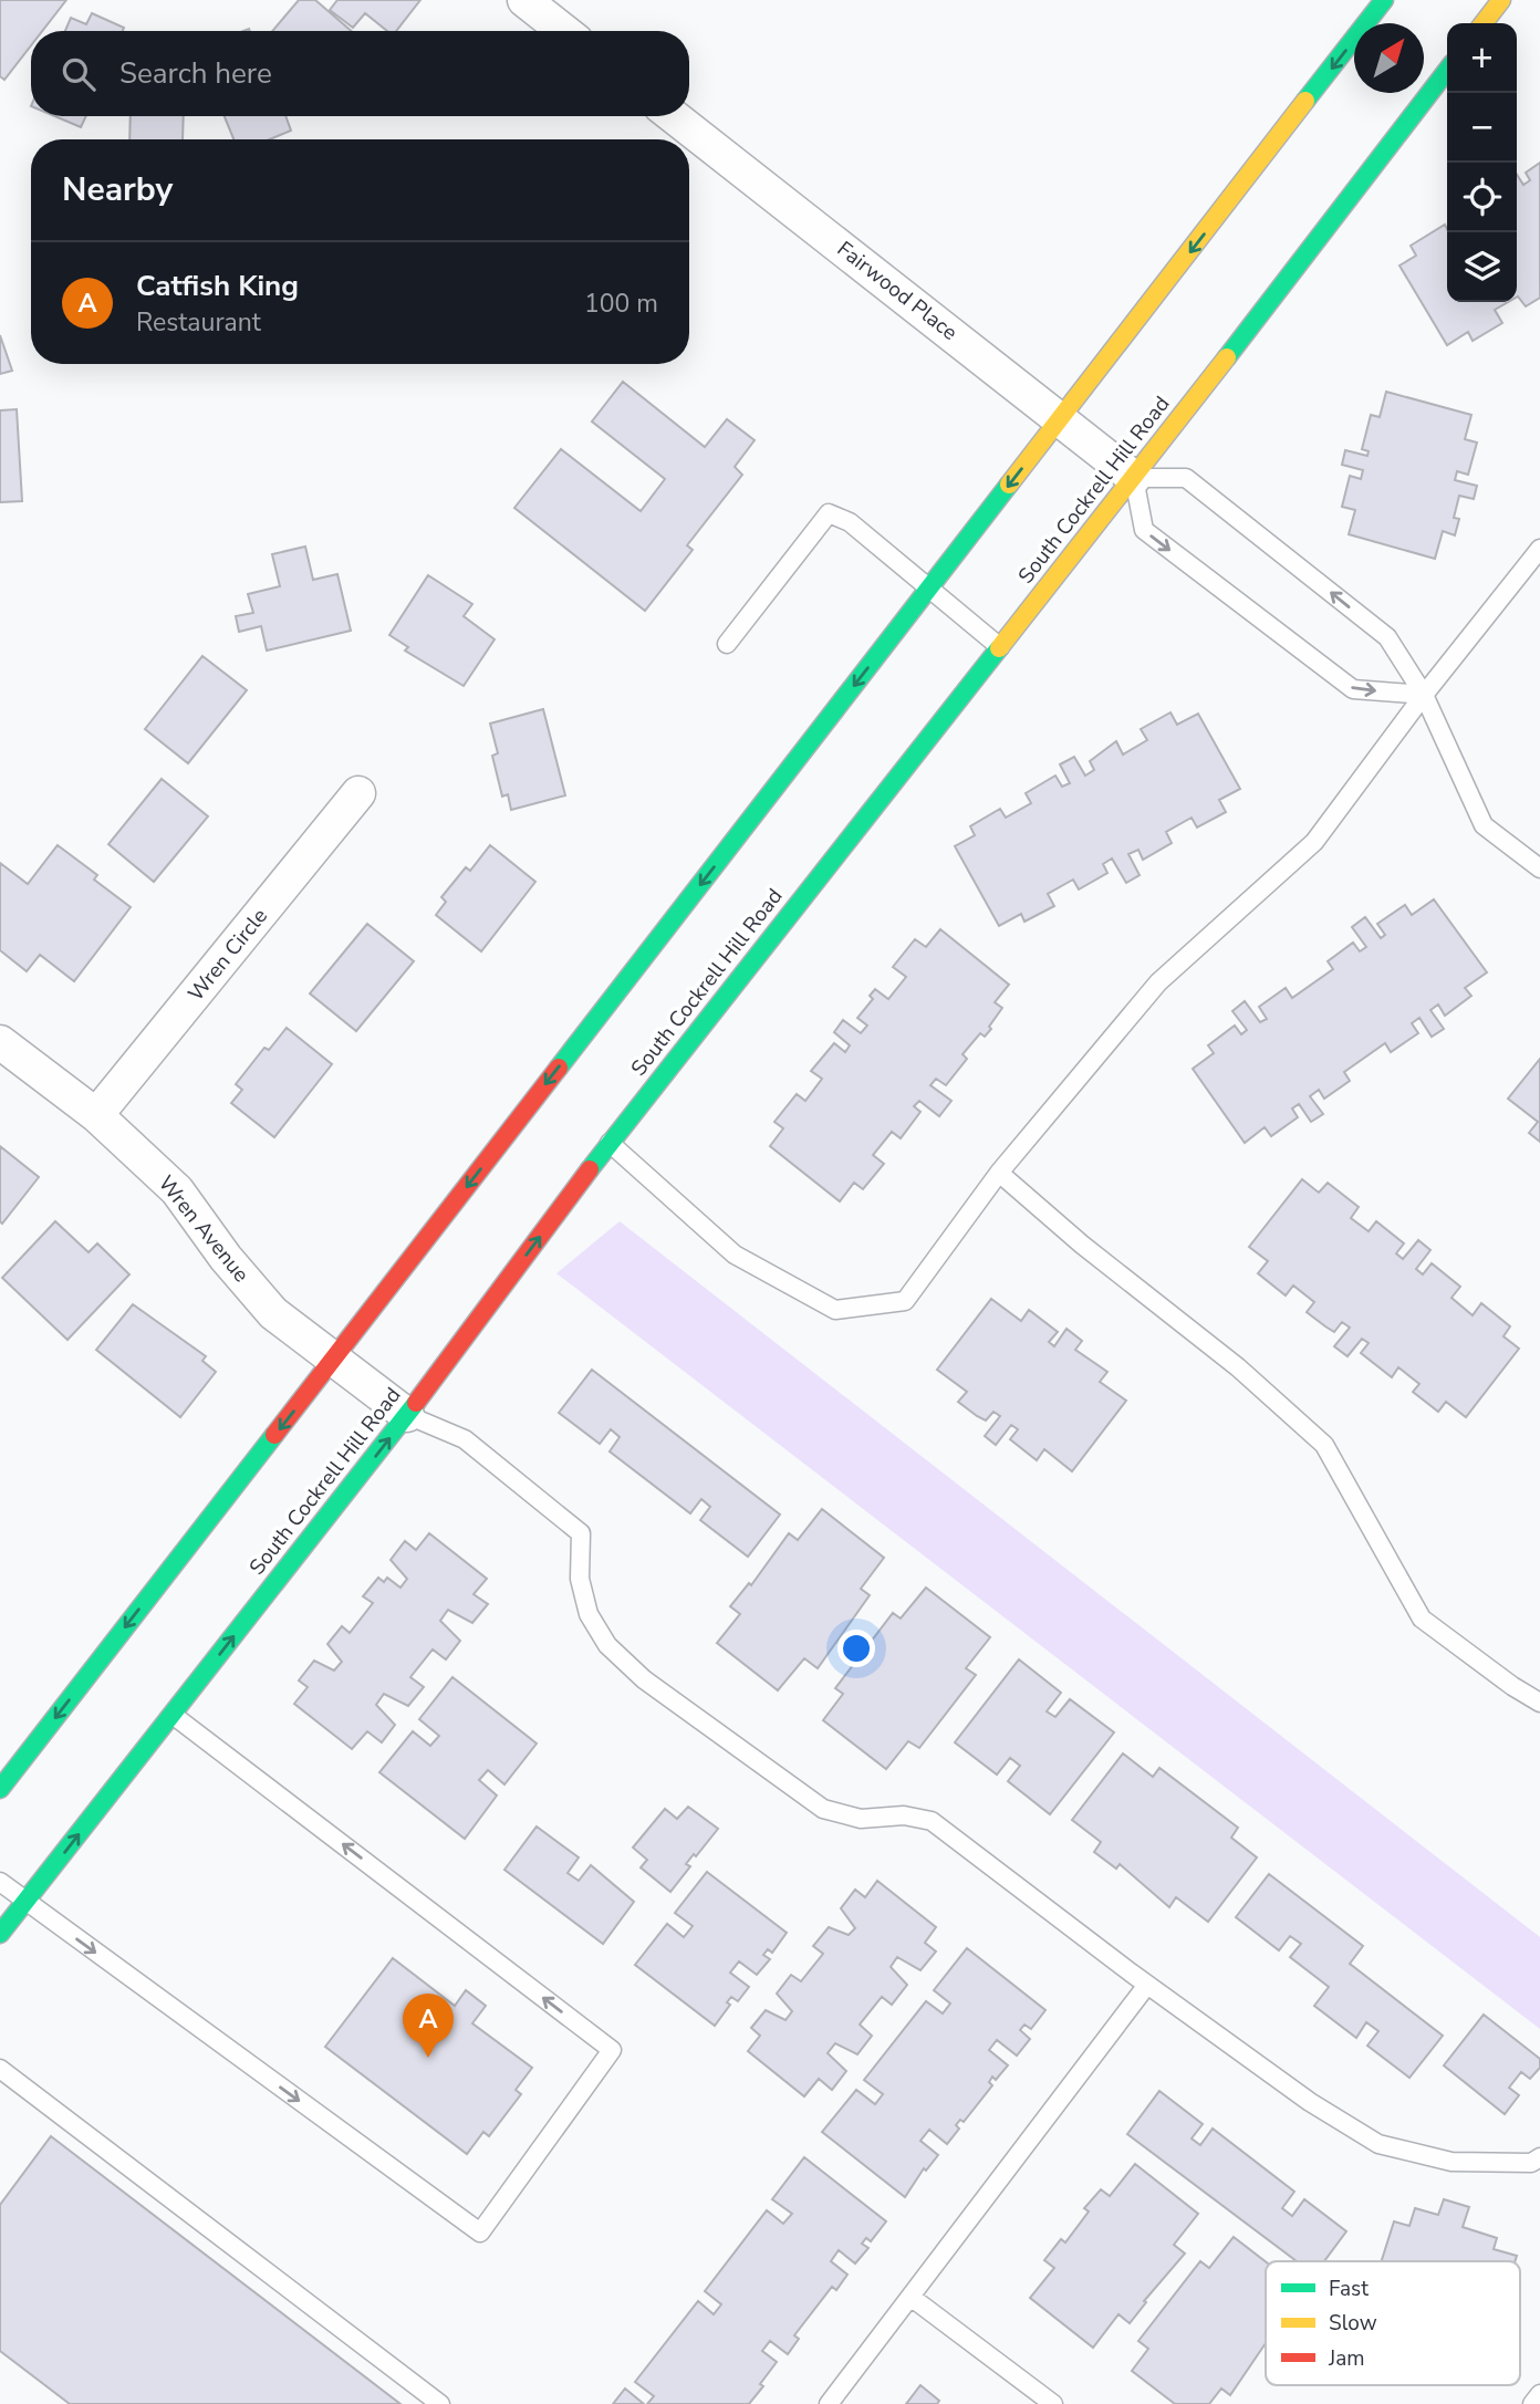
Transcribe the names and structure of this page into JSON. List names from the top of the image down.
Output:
{
  "streets": {
    "main road": ["South Cockrell Hill Road"],
    "street": ["Fairwood Place", "Wren Circle", "Wren Avenue"]
  },
  "crossings": [
    ["Fairwood Place", "South Cockrell Hill Road"],
    ["South Cockrell Hill Road", "Wren Avenue"],
    ["Wren Circle", "Wren Avenue"]
  ],
  "legend": ["Fast", "Slow", "Jam"],
  "north": "top right",
  "page": {
    "map_buttons": ["+", "−"],
    "search": "Search here",
    "heading": "Nearby",
    "list": [
      {
        "mark": "A",
        "name": "Catfish King",
        "note": "Restaurant",
        "value": "100 m"
      }
    ],
    "pins": "A"
  }
}
